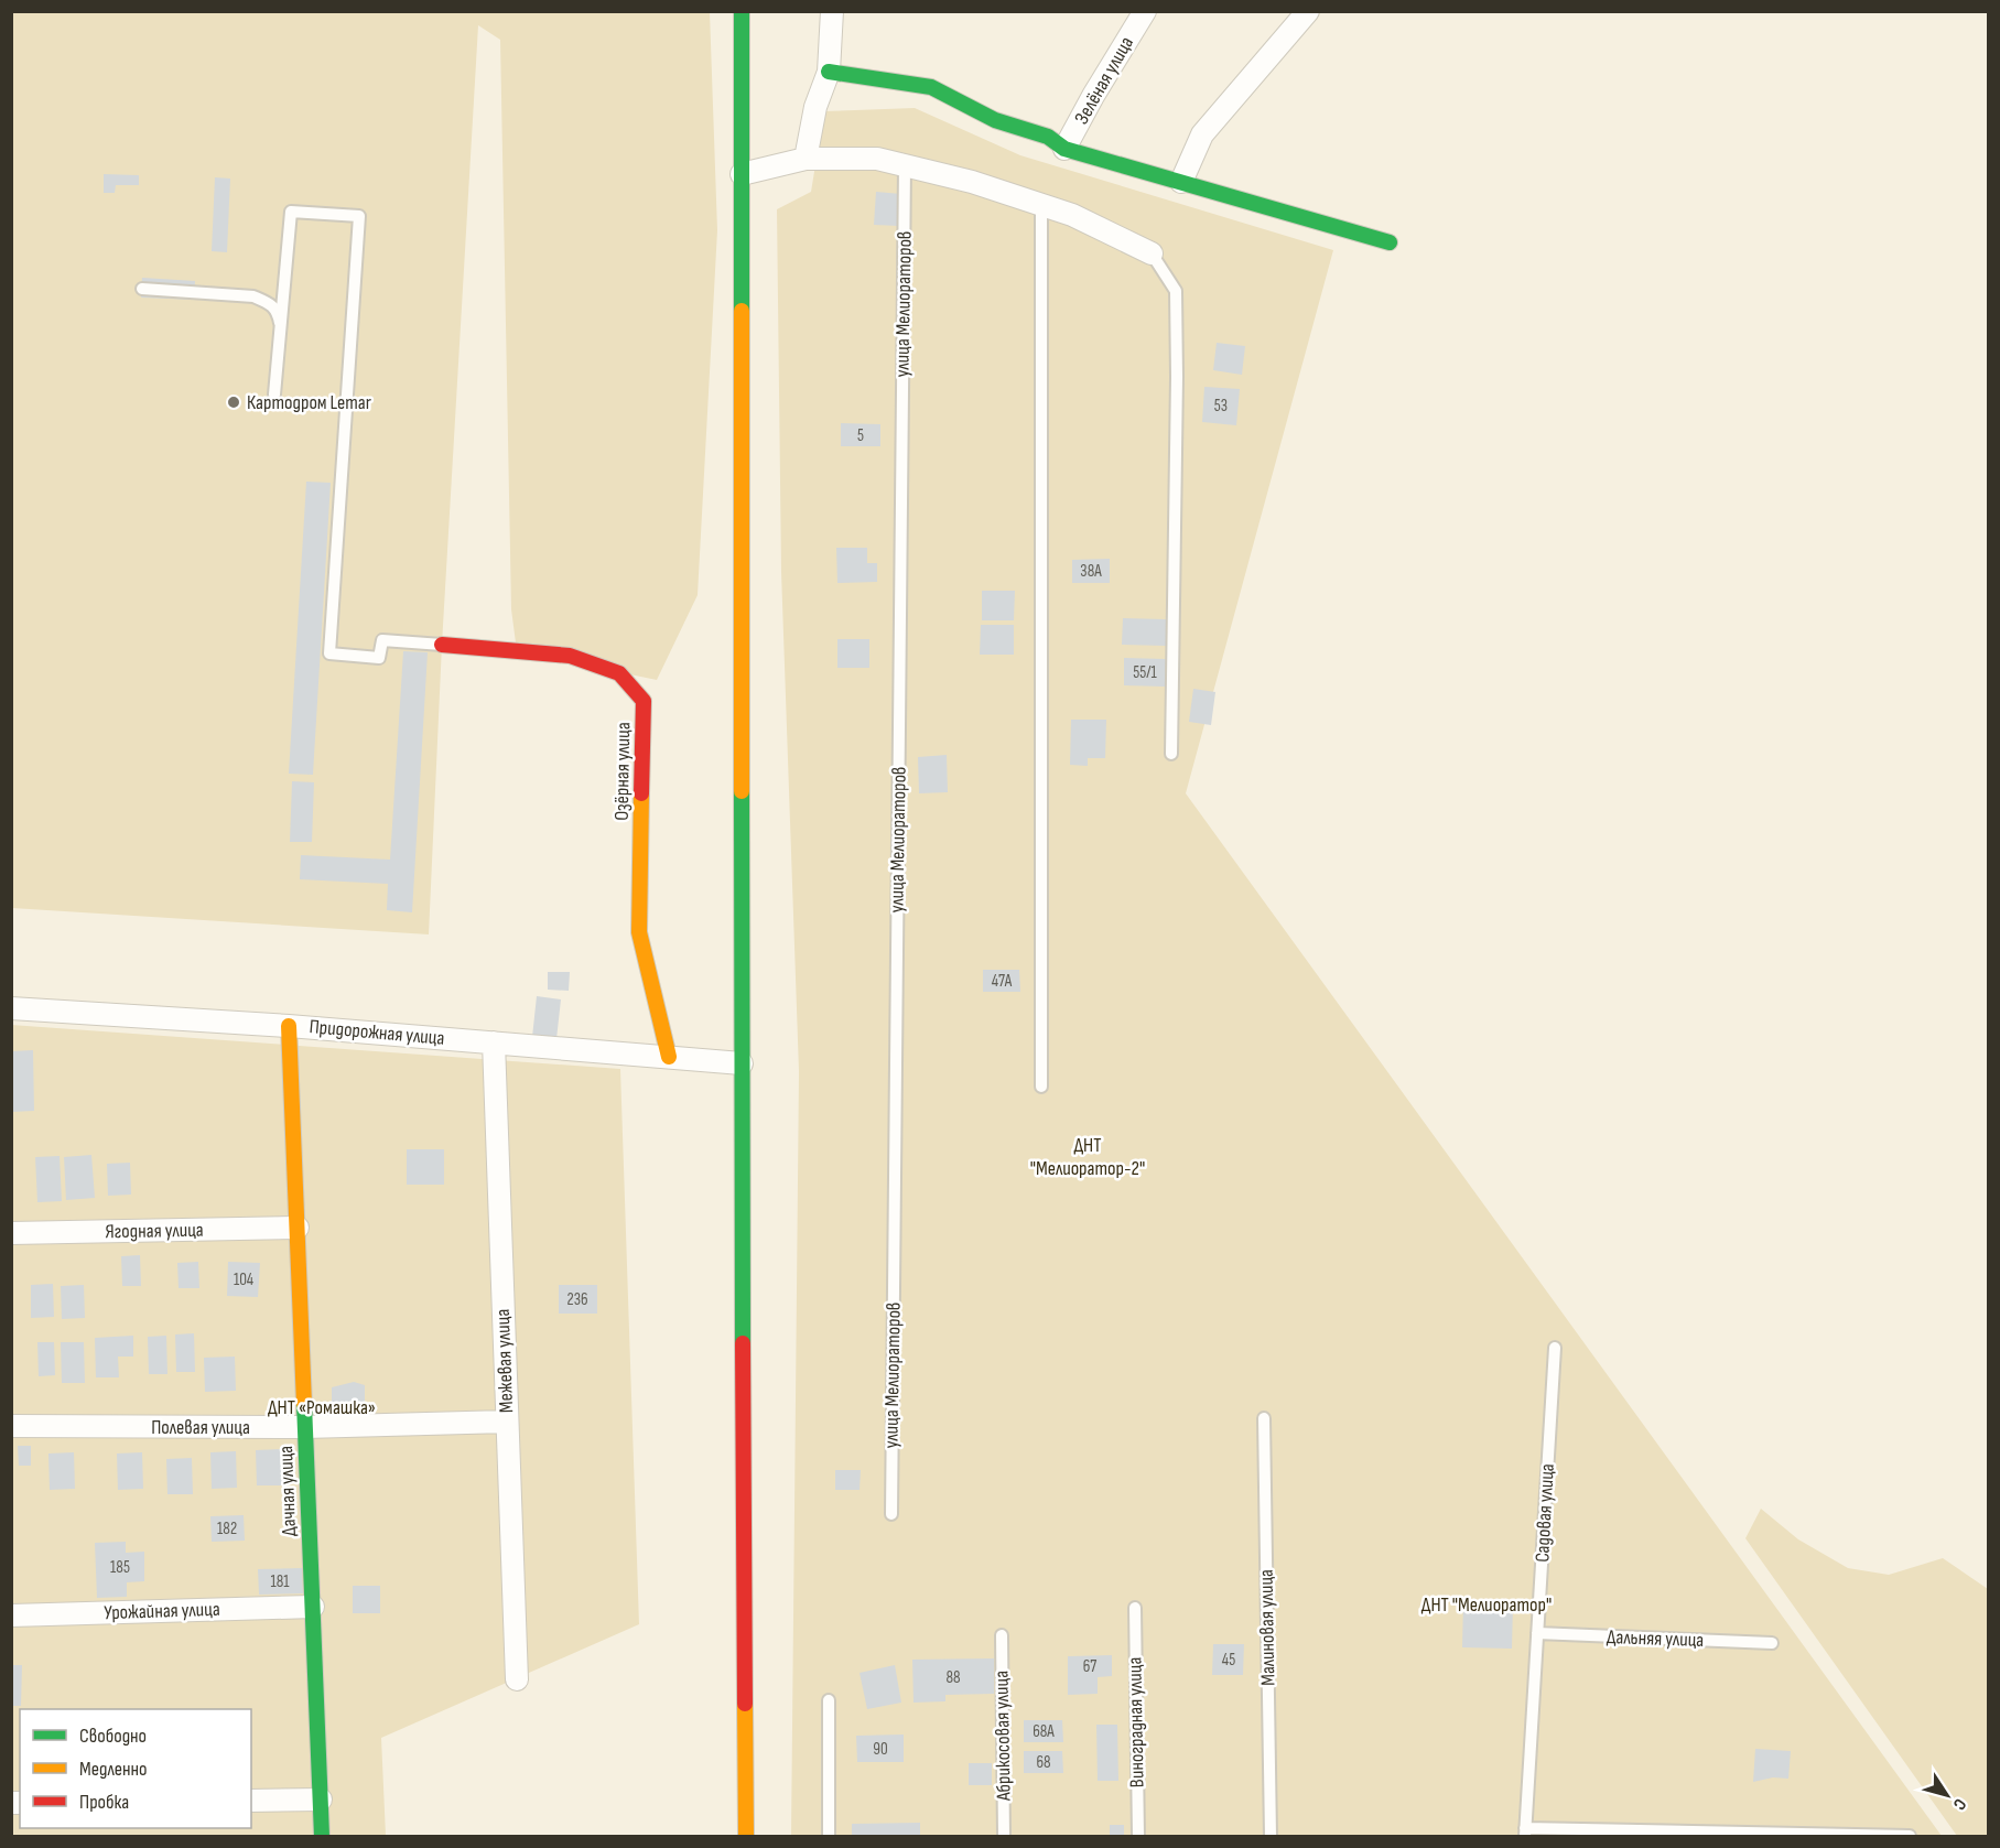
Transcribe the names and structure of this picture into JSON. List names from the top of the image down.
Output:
{
  "streets": {
    "street": [
      "Зелёная улица",
      "Озёрная улица",
      "Придорожная улица",
      "Ягодная улица",
      "Межевая улица",
      "Полевая улица",
      "Дачная улица",
      "Урожайная улица"
    ],
    "lane": [
      "улица Мелиораторов",
      "Садовая улица",
      "Малиновая улица",
      "Дальняя улица",
      "Виноградная улица",
      "Абрикосовая улица"
    ]
  },
  "crossings": [
    ["Озёрная улица", "Придорожная улица"],
    ["Придорожная улица", "Межевая улица"],
    ["Придорожная улица", "Дачная улица"],
    ["Ягодная улица", "Дачная улица"],
    ["Межевая улица", "Полевая улица"],
    ["Полевая улица", "Дачная улица"],
    ["Дачная улица", "Урожайная улица"],
    ["Садовая улица", "Дальняя улица"]
  ],
  "parks": ["ДНТ \"Мелиоратор-2\"", "ДНТ «Ромашка»", "ДНТ \"Мелиоратор\""],
  "places": ["Картодром Lemar"],
  "house_numbers": [
    "53",
    "5",
    "38А",
    "55/1",
    "47А",
    "104",
    "236",
    "182",
    "185",
    "181",
    "45",
    "67",
    "88",
    "68А",
    "90",
    "68"
  ],
  "legend": ["Свободно", "Медленно", "Пробка"],
  "north": "bottom right"
}
